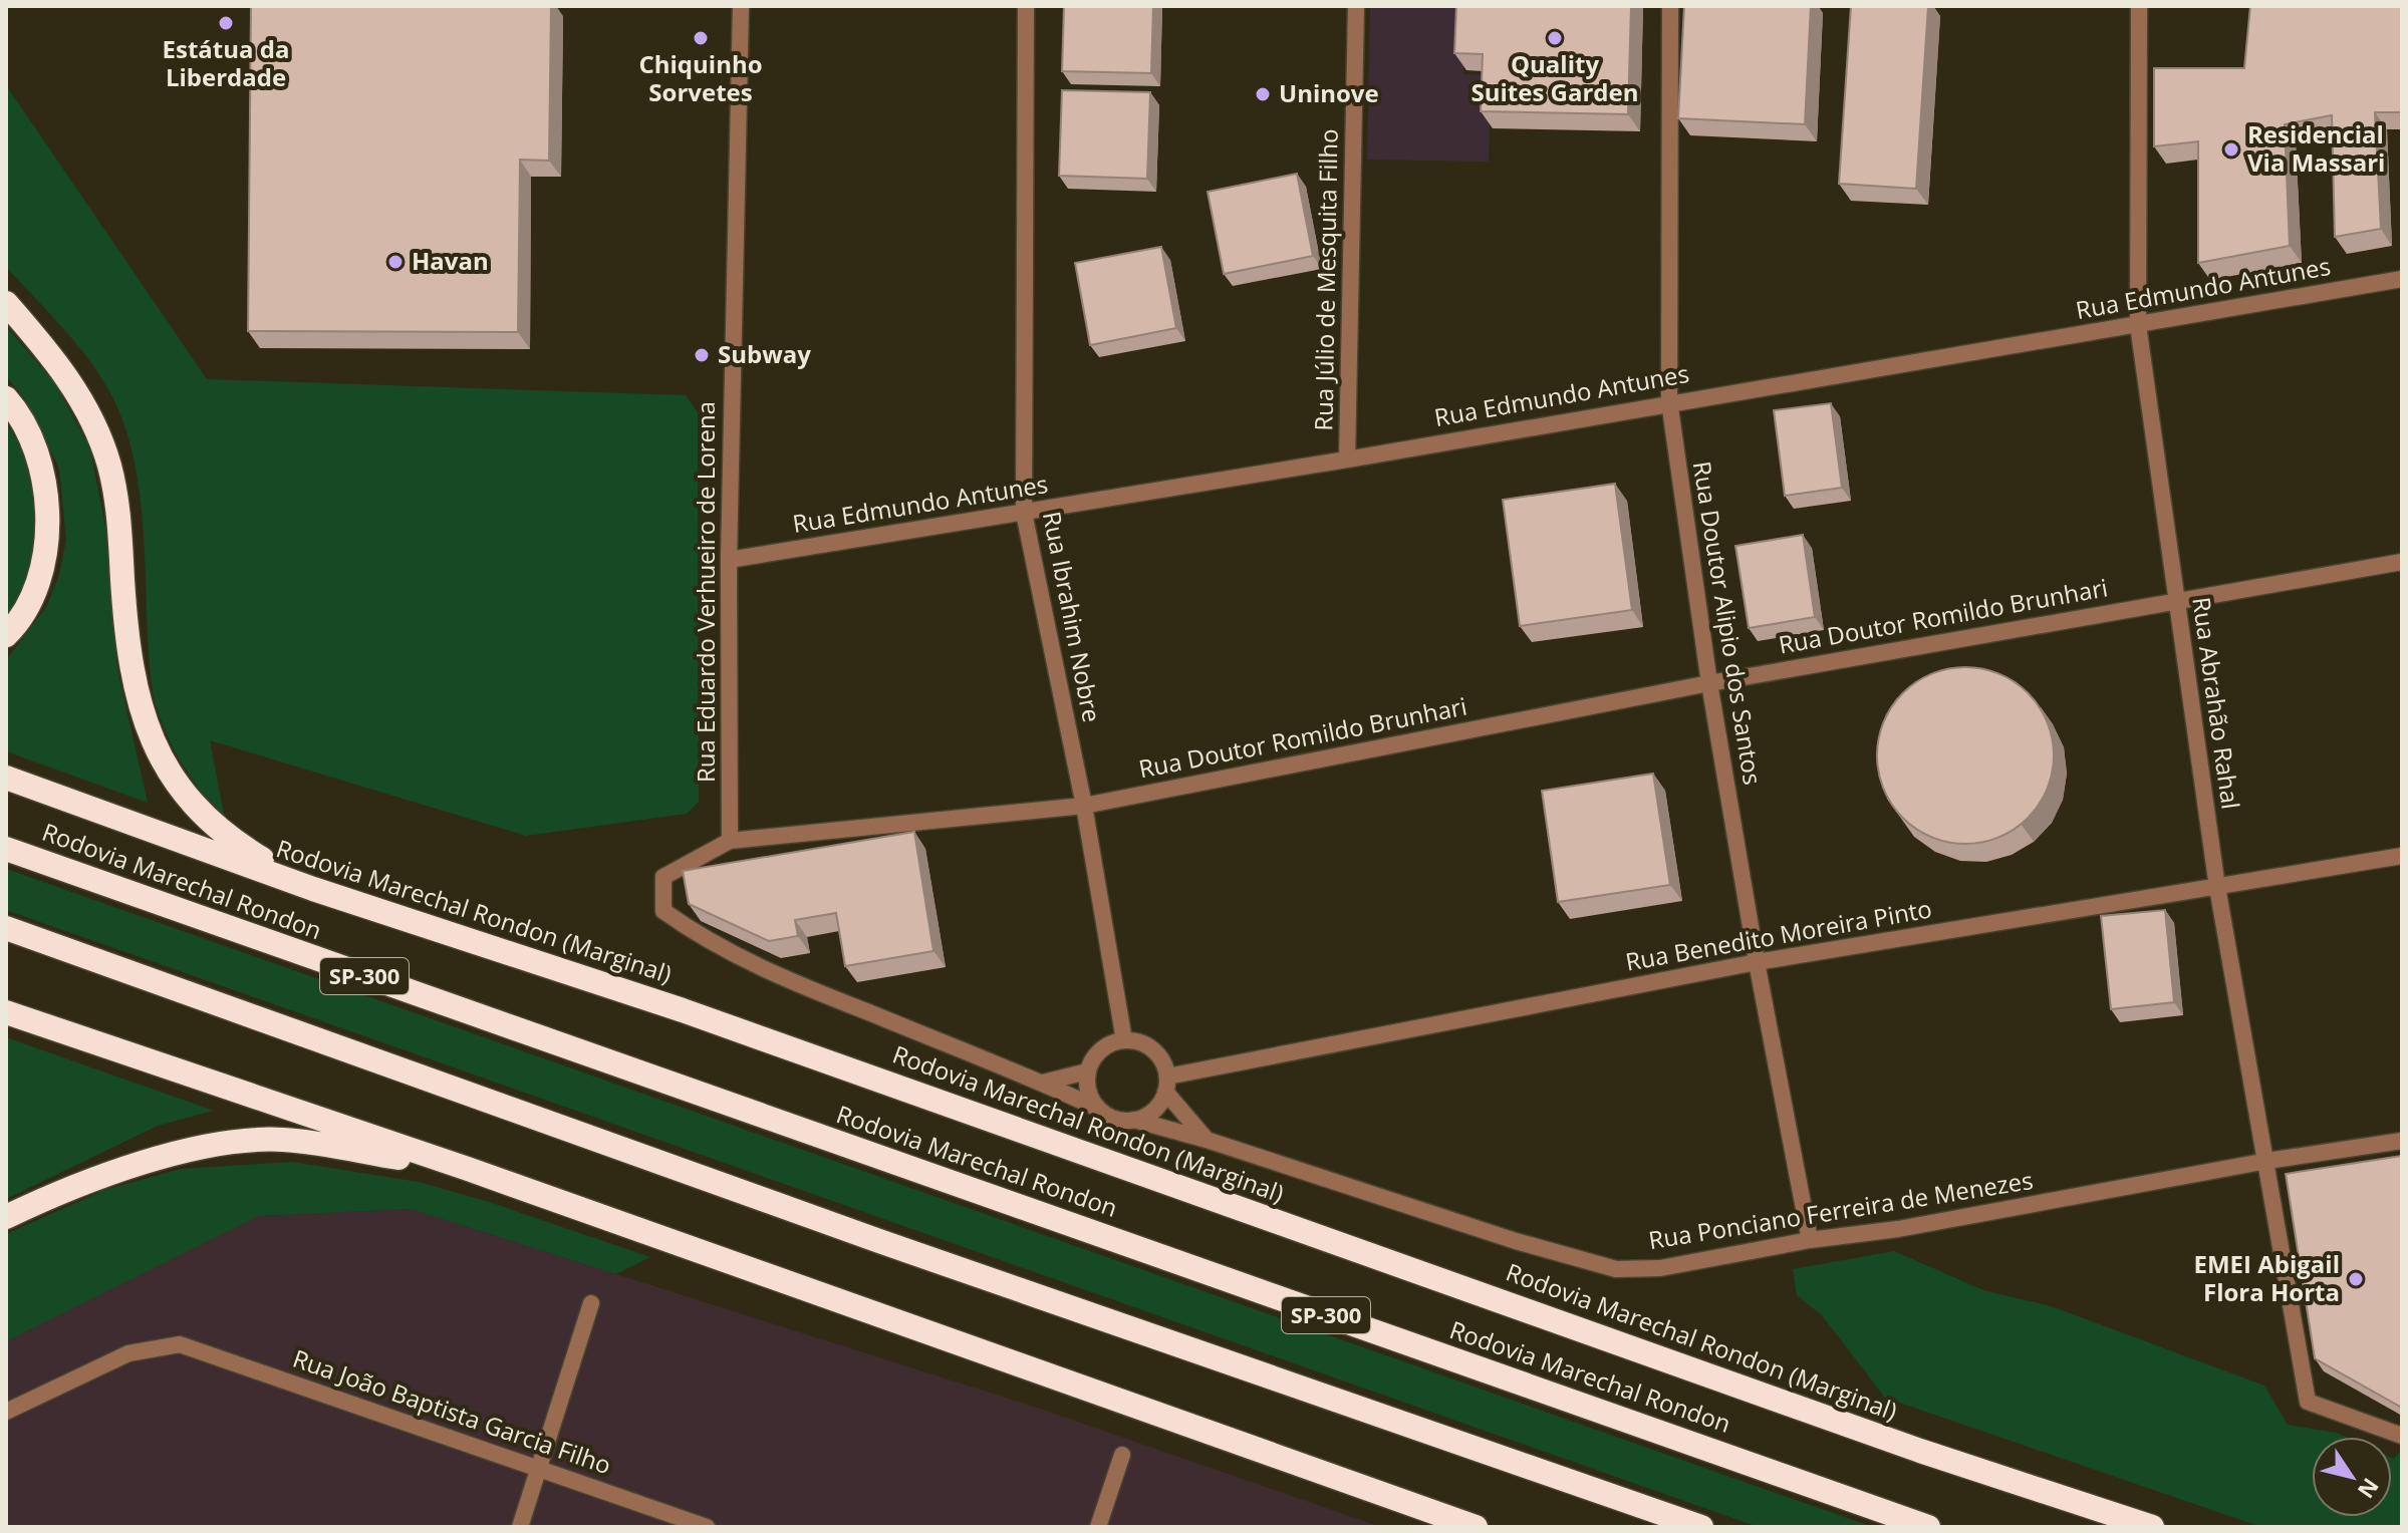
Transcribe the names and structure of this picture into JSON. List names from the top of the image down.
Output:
{
  "streets": {
    "highway": ["Rodovia Marechal Rondon", "Rodovia Marechal Rondon (Marginal)", "SP-300"],
    "street": [
      "Rua Júlio de Mesquita Filho",
      "Rua Edmundo Antunes",
      "Rua Eduardo Verhueiro de Lorena",
      "Rua Ibrahim Nobre",
      "Rua Doutor Romildo Brunhari",
      "Rua Doutor Alipio dos Santos",
      "Rua Abrahão Rahal",
      "Rua Benedito Moreira Pinto",
      "Rua Ponciano Ferreira de Menezes",
      "Rua João Baptista Garcia Filho"
    ]
  },
  "crossings": [
    ["Rua Júlio de Mesquita Filho", "Rua Edmundo Antunes"],
    ["Rua Edmundo Antunes", "Rua Eduardo Verhueiro de Lorena"],
    ["Rua Edmundo Antunes", "Rua Ibrahim Nobre"],
    ["Rua Edmundo Antunes", "Rua Doutor Alipio dos Santos"],
    ["Rua Edmundo Antunes", "Rua Abrahão Rahal"],
    ["Rua Eduardo Verhueiro de Lorena", "Rua Doutor Romildo Brunhari"],
    ["Rua Ibrahim Nobre", "Rua Doutor Romildo Brunhari"],
    ["Rua Ibrahim Nobre", "Rua Benedito Moreira Pinto"],
    ["Rua Ibrahim Nobre", "Rua Ponciano Ferreira de Menezes"],
    ["Rua Doutor Romildo Brunhari", "Rua Doutor Alipio dos Santos"],
    ["Rua Doutor Romildo Brunhari", "Rua Abrahão Rahal"],
    ["Rua Doutor Romildo Brunhari", "Rua Benedito Moreira Pinto"],
    ["Rua Doutor Romildo Brunhari", "Rua Ponciano Ferreira de Menezes"],
    ["Rua Doutor Alipio dos Santos", "Rua Benedito Moreira Pinto"],
    ["Rua Doutor Alipio dos Santos", "Rua Ponciano Ferreira de Menezes"],
    ["Rua Abrahão Rahal", "Rua Benedito Moreira Pinto"],
    ["Rua Abrahão Rahal", "Rua Ponciano Ferreira de Menezes"],
    ["Rua Benedito Moreira Pinto", "Rua Ponciano Ferreira de Menezes"]
  ],
  "places": [
    "Estátua da Liberdade",
    "Chiquinho Sorvetes",
    "Quality Suites Garden",
    "Uninove",
    "Residencial Via Massari",
    "Havan",
    "Subway",
    "EMEI Abigail Flora Horta"
  ],
  "north": "bottom right"
}
